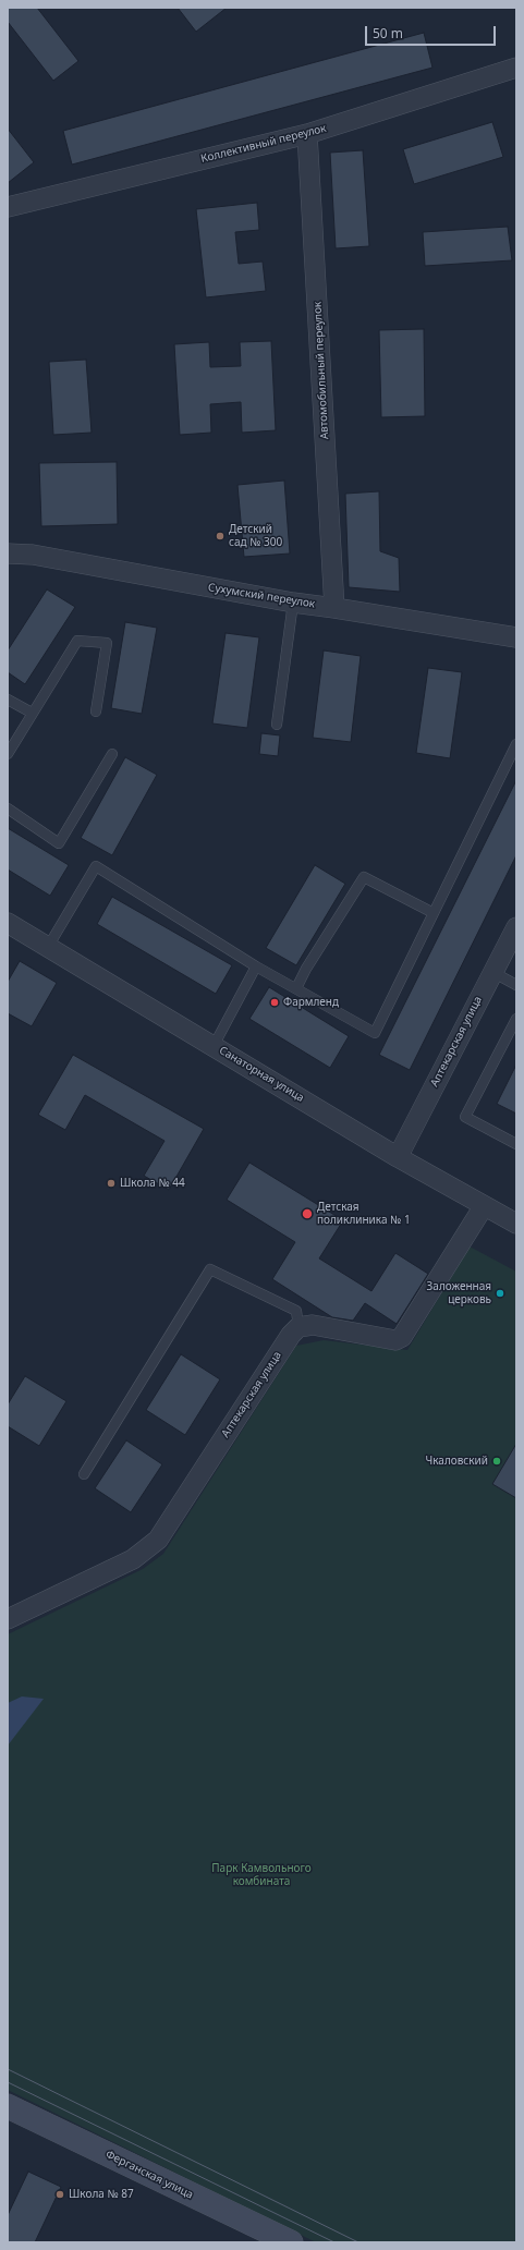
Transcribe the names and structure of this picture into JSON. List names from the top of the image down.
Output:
{
  "streets": {
    "street": [
      "Коллективный переулок",
      "Автомобильный переулок",
      "Сухумский переулок",
      "Аптекарская улица",
      "Санаторная улица",
      "Ферганская улица"
    ]
  },
  "crossings": [
    ["Коллективный переулок", "Автомобильный переулок"],
    ["Автомобильный переулок", "Сухумский переулок"],
    ["Аптекарская улица", "Санаторная улица"]
  ],
  "parks": ["Парк Камвольного комбината"],
  "places": [
    "Детский сад № 300",
    "Фармленд",
    "Школа № 44",
    "Детская поликлиника № 1",
    "Заложенная церковь",
    "Чкаловский",
    "Школа № 87"
  ],
  "scale_bar": "50 m"
}
